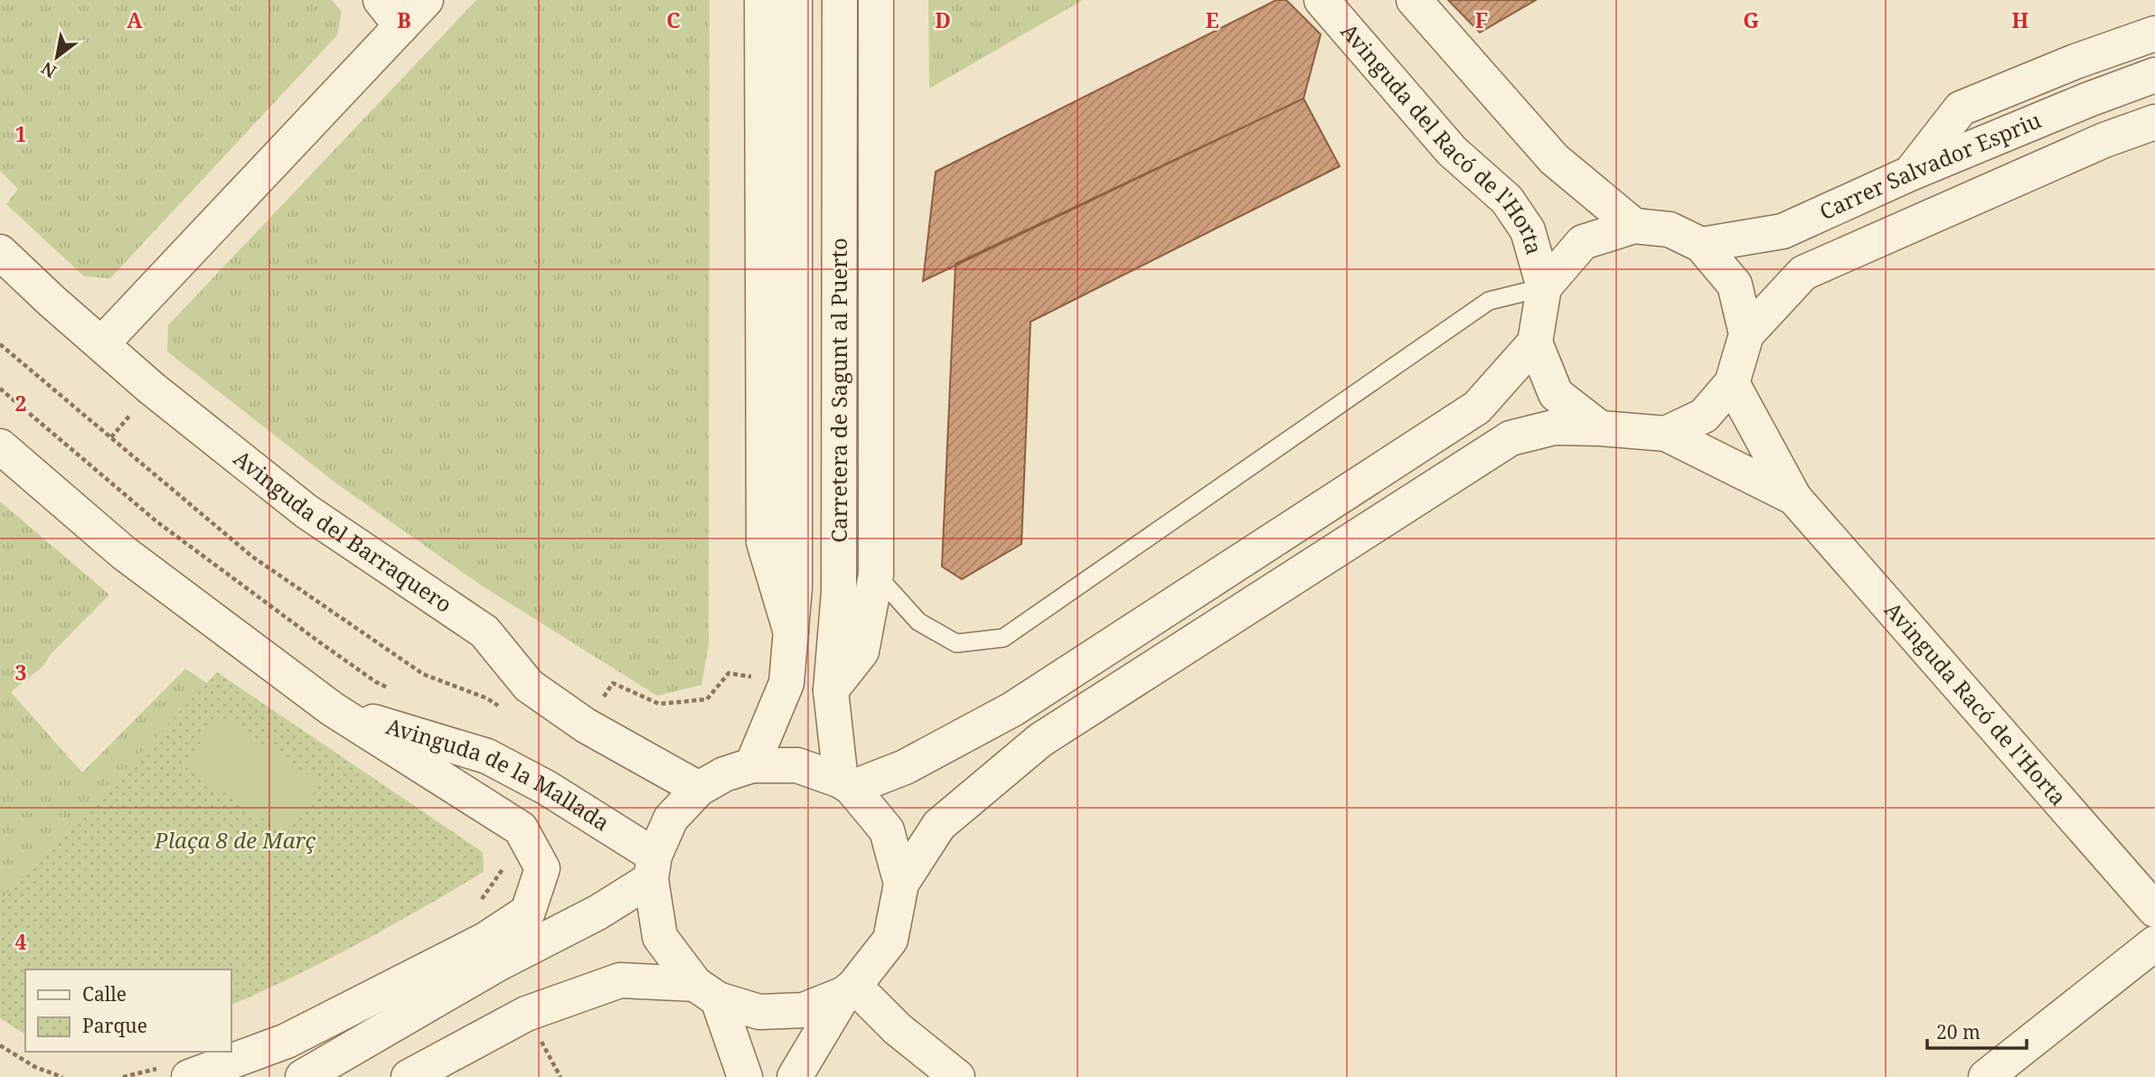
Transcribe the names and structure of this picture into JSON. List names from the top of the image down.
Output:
{
  "streets": {
    "street": [
      "Avinguda del Racó de l'Horta",
      "Carrer Salvador Espriu",
      "Carretera de Sagunt al Puerto",
      "Avinguda del Barraquero",
      "Avinguda Racó de l'Horta",
      "Avinguda de la Mallada"
    ]
  },
  "crossings": [
    ["Avinguda del Racó de l'Horta", "Carrer Salvador Espriu"],
    ["Avinguda del Racó de l'Horta", "Avinguda Racó de l'Horta"],
    ["Carrer Salvador Espriu", "Avinguda Racó de l'Horta"]
  ],
  "parks": ["Plaça 8 de Març"],
  "legend": ["Calle", "Parque"],
  "scale_bar": "20 m",
  "north": "bottom left",
  "grid": {
    "columns": [
      "A",
      "B",
      "C",
      "D",
      "E",
      "F",
      "G",
      "H"
    ],
    "rows": [
      "1",
      "2",
      "3",
      "4"
    ]
  }
}
